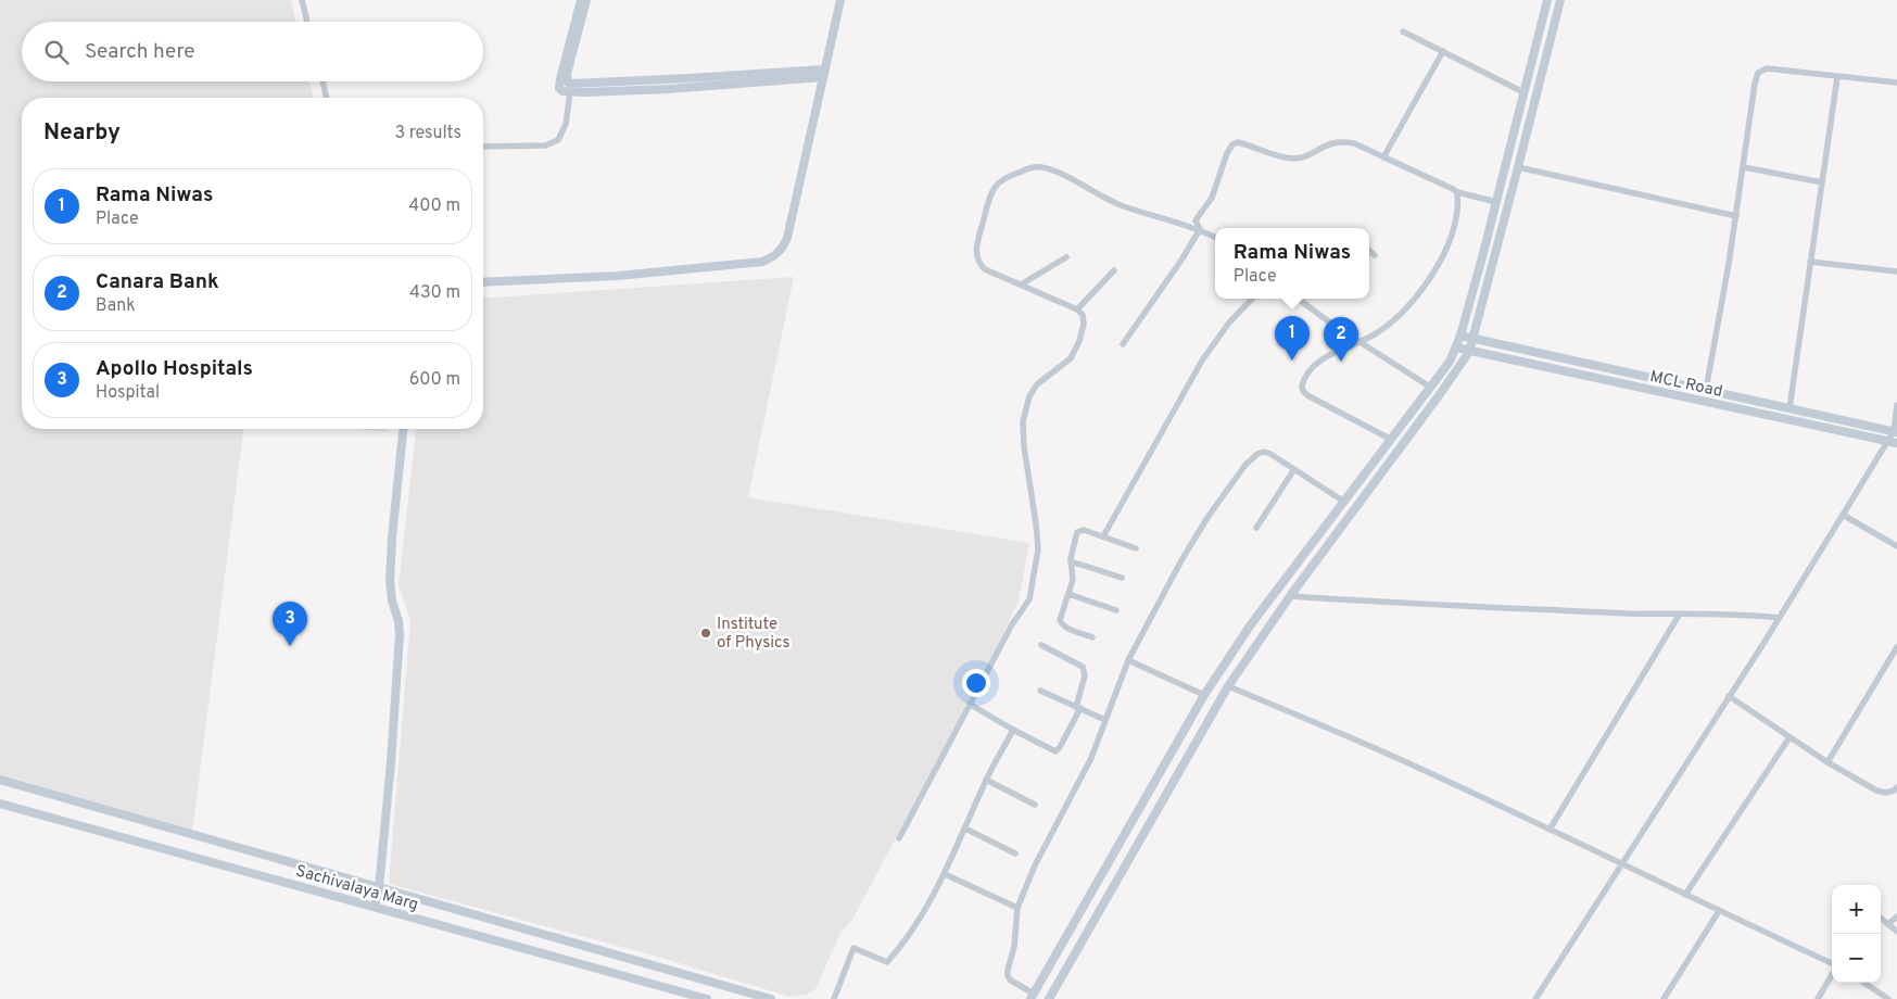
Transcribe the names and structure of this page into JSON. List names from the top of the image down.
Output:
{
  "streets": {
    "main road": ["MCL Road", "Sachivalaya Marg"]
  },
  "places": ["Institute of Physics"],
  "page": {
    "search": "Search here",
    "heading": ["Nearby", "3 results"],
    "list": [
      {
        "mark": "1",
        "name": "Rama Niwas",
        "note": "Place",
        "value": "400 m"
      },
      {
        "mark": "2",
        "name": "Canara Bank",
        "note": "Bank",
        "value": "430 m"
      },
      {
        "mark": "3",
        "name": "Apollo Hospitals",
        "note": "Hospital",
        "value": "600 m"
      }
    ],
    "popup": ["Rama Niwas", "Place"],
    "pins": ["1", "2", "3"],
    "map_buttons": ["+", "−"]
  }
}
